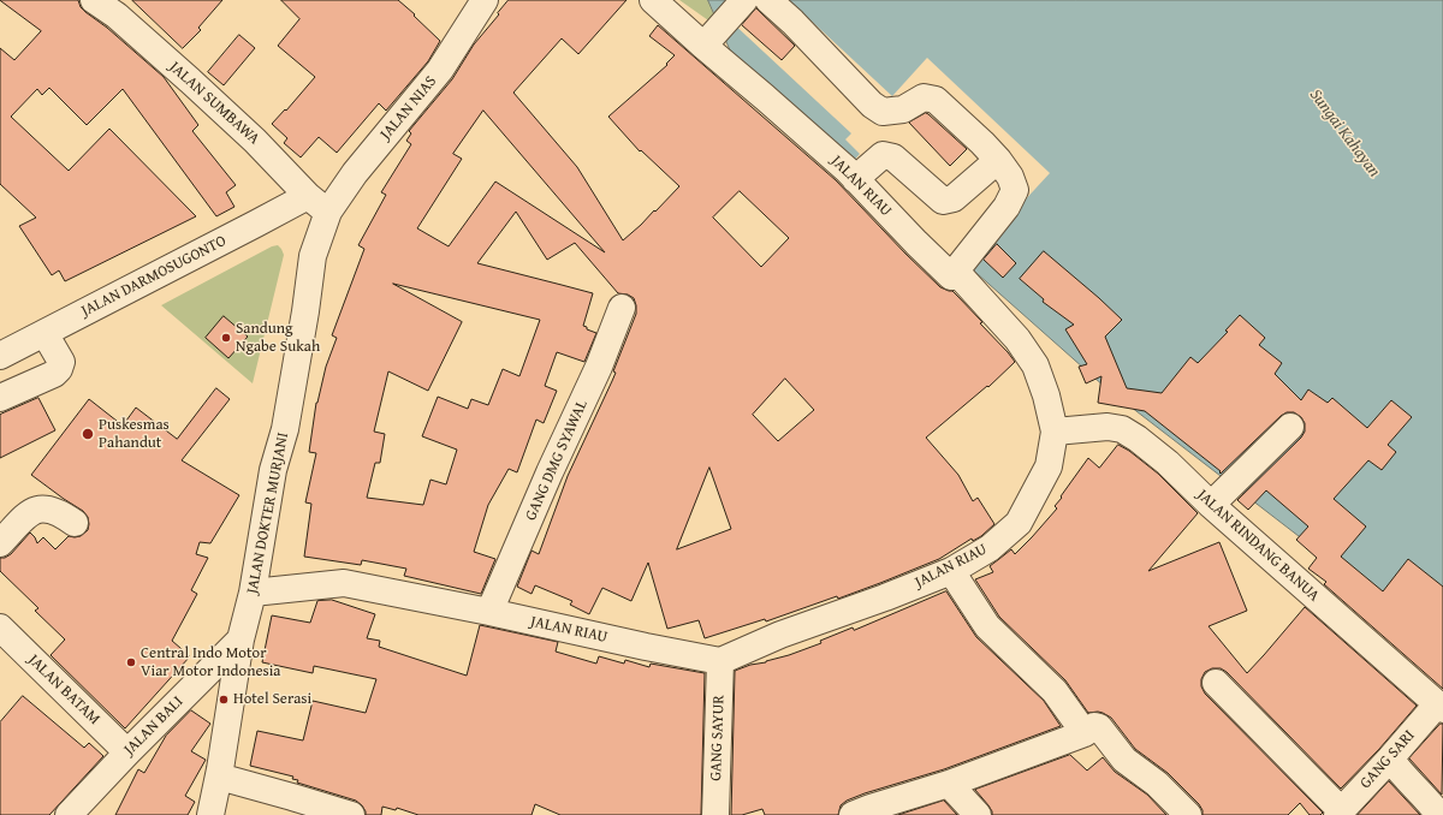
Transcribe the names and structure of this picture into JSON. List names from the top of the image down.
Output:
{
  "streets": {
    "street": [
      "JALAN SUMBAWA",
      "JALAN NIAS",
      "JALAN RIAU",
      "JALAN DARMOSUGONTO",
      "GANG DMG SYAWAL",
      "JALAN DOKTER MURJANI",
      "JALAN RINDANG BANUA",
      "JALAN BATAM",
      "JALAN BALI",
      "GANG SAYUR",
      "GANG SARI"
    ]
  },
  "crossings": [
    ["JALAN SUMBAWA", "JALAN NIAS"],
    ["JALAN SUMBAWA", "JALAN DARMOSUGONTO"],
    ["JALAN SUMBAWA", "JALAN DOKTER MURJANI"],
    ["JALAN NIAS", "JALAN DARMOSUGONTO"],
    ["JALAN NIAS", "JALAN DOKTER MURJANI"],
    ["JALAN RIAU", "GANG DMG SYAWAL"],
    ["JALAN RIAU", "JALAN DOKTER MURJANI"],
    ["JALAN RIAU", "JALAN RINDANG BANUA"],
    ["JALAN RIAU", "GANG SAYUR"],
    ["JALAN DARMOSUGONTO", "JALAN DOKTER MURJANI"],
    ["JALAN DOKTER MURJANI", "JALAN BALI"],
    ["JALAN RINDANG BANUA", "GANG SARI"],
    ["JALAN BATAM", "JALAN BALI"]
  ],
  "water": ["Sungai Kahayan"],
  "places": [
    "Sandung Ngabe Sukah",
    "Puskesmas Pahandut",
    "Central Indo Motor Viar Motor Indonesia",
    "Hotel Serasi"
  ]
}
